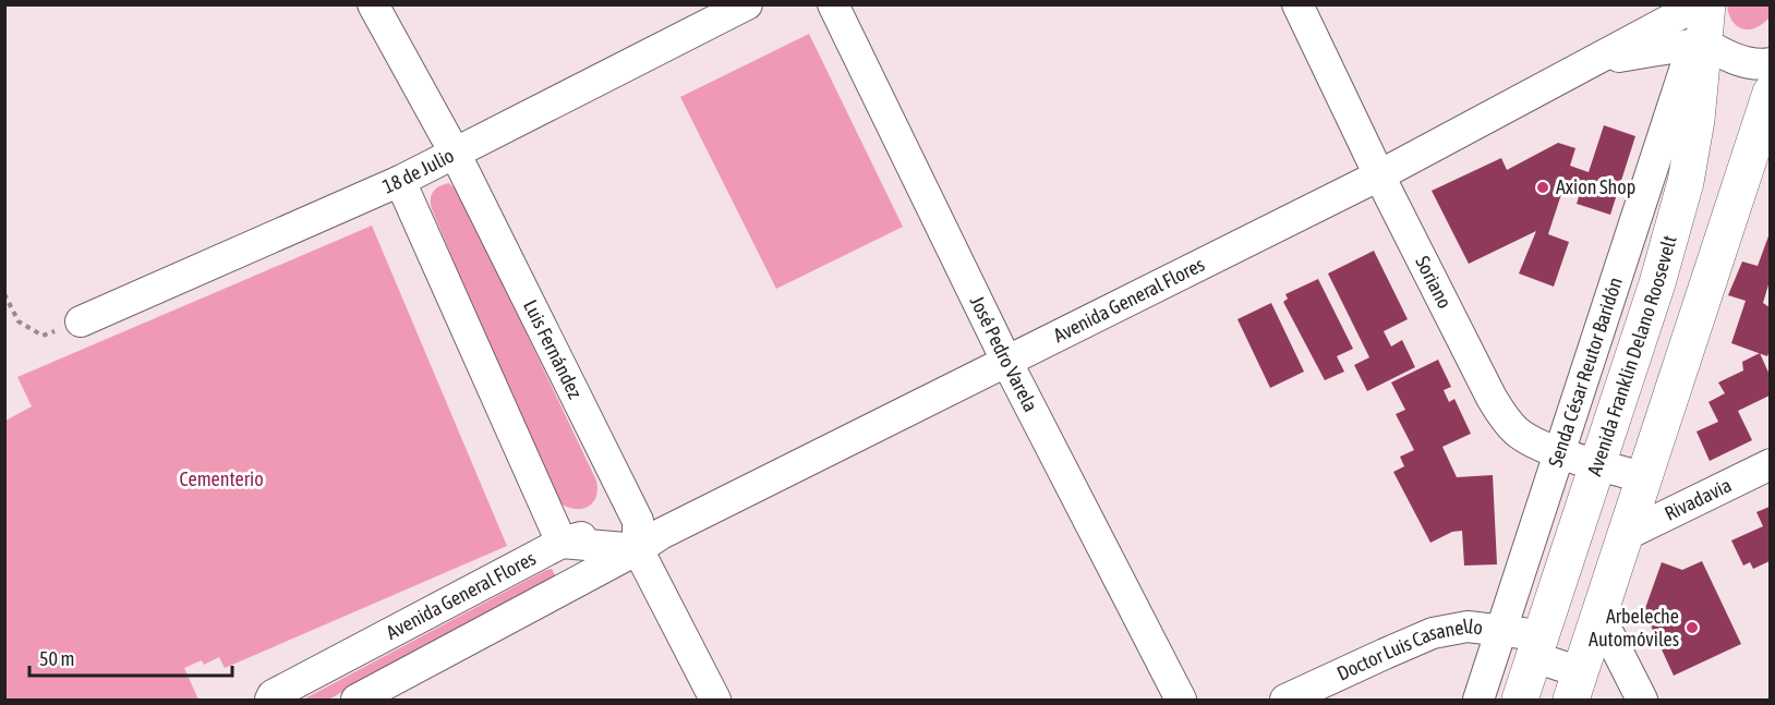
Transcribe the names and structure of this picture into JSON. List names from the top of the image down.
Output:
{
  "streets": {
    "main road": ["Avenida Franklin Delano Roosevelt"],
    "street": [
      "18 de Julio",
      "Soriano",
      "Avenida General Flores",
      "Luis Fernández",
      "José Pedro Varela",
      "Senda César Reutor Baridón",
      "Rivadavia",
      "Doctor Luis Casanello"
    ]
  },
  "crossings": [
    ["18 de Julio", "Luis Fernández"],
    ["Soriano", "Avenida General Flores"],
    ["Soriano", "Avenida Franklin Delano Roosevelt"],
    ["Soriano", "Senda César Reutor Baridón"],
    ["Avenida General Flores", "Luis Fernández"],
    ["Avenida General Flores", "José Pedro Varela"],
    ["Avenida General Flores", "Avenida Franklin Delano Roosevelt"],
    ["Avenida General Flores", "Senda César Reutor Baridón"],
    ["Avenida Franklin Delano Roosevelt", "Senda César Reutor Baridón"],
    ["Avenida Franklin Delano Roosevelt", "Doctor Luis Casanello"],
    ["Senda César Reutor Baridón", "Doctor Luis Casanello"]
  ],
  "parks": ["Cementerio"],
  "places": ["Axion Shop", "Arbeleche Automóviles"],
  "scale_bar": "50 m"
}
